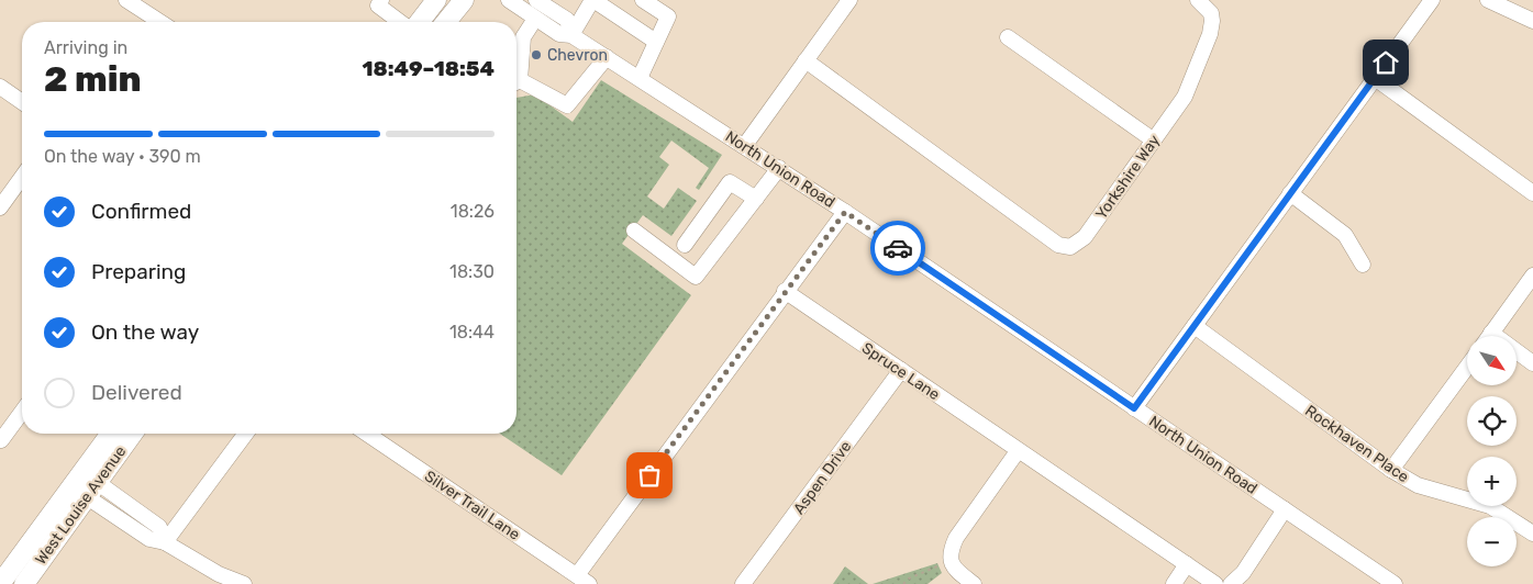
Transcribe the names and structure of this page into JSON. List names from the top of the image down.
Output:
{
  "streets": {
    "main road": ["West Louise Avenue"],
    "street": [
      "North Union Road",
      "Yorkshire Way",
      "Spruce Lane",
      "Rockhaven Place",
      "Aspen Drive",
      "Silver Trail Lane"
    ]
  },
  "crossings": [
    ["Spruce Lane", "Aspen Drive"]
  ],
  "places": ["Chevron"],
  "north": "bottom right",
  "page": {
    "heading": ["2 min", "Arriving in", "18:49–18:54"],
    "bar": "On the way · 390 m",
    "list": [
      ["Confirmed", "18:26"],
      ["Preparing", "18:30"],
      ["On the way", "18:44"],
      "Delivered"
    ],
    "map_buttons": ["+", "−"]
  }
}
